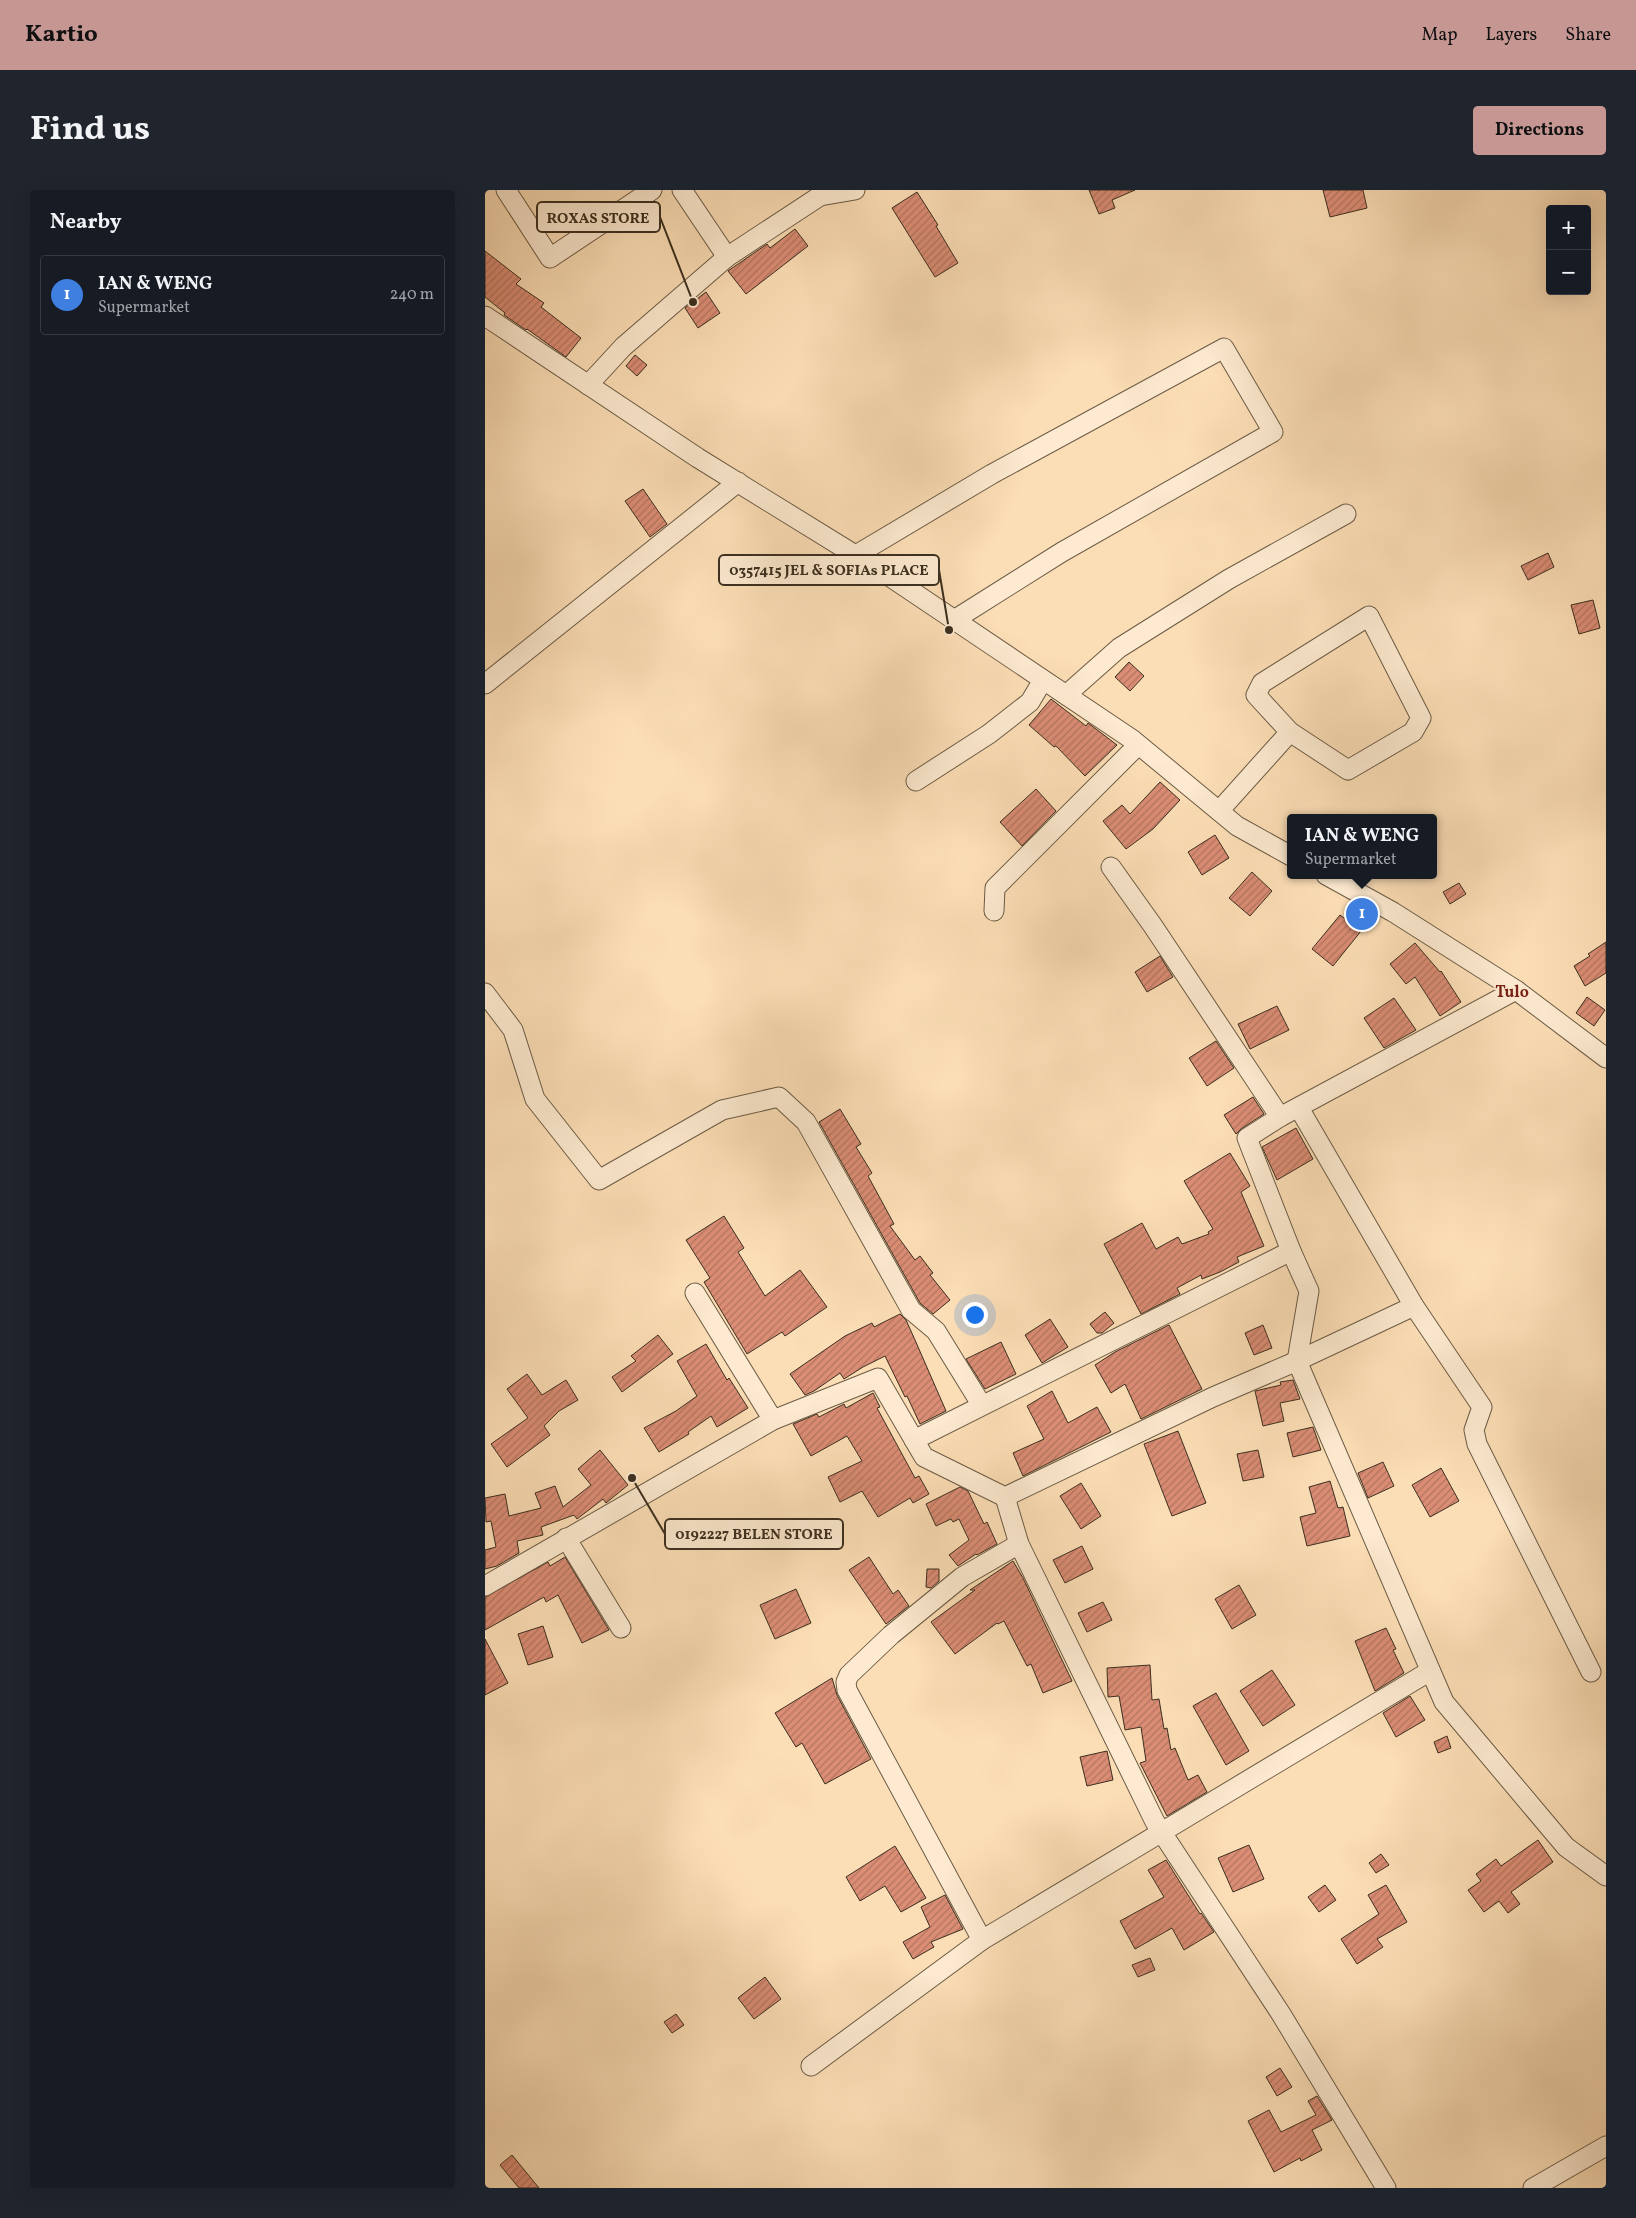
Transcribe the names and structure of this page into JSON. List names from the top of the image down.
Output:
{
  "districts": ["Tulo"],
  "places": ["ROXAS STORE", "0357415 JEL & SOFIAs PLACE", "0192227 BELEN STORE"],
  "page": {
    "header": "Kartio",
    "nav": ["Map", "Layers", "Share"],
    "title": "Find us",
    "buttons": "Directions",
    "heading": "Nearby",
    "map_buttons": ["+", "−"],
    "list": [
      {
        "mark": "1",
        "name": "IAN & WENG",
        "note": "Supermarket",
        "value": "240 m"
      }
    ],
    "popup": ["IAN & WENG", "Supermarket"],
    "pins": "1"
  }
}
